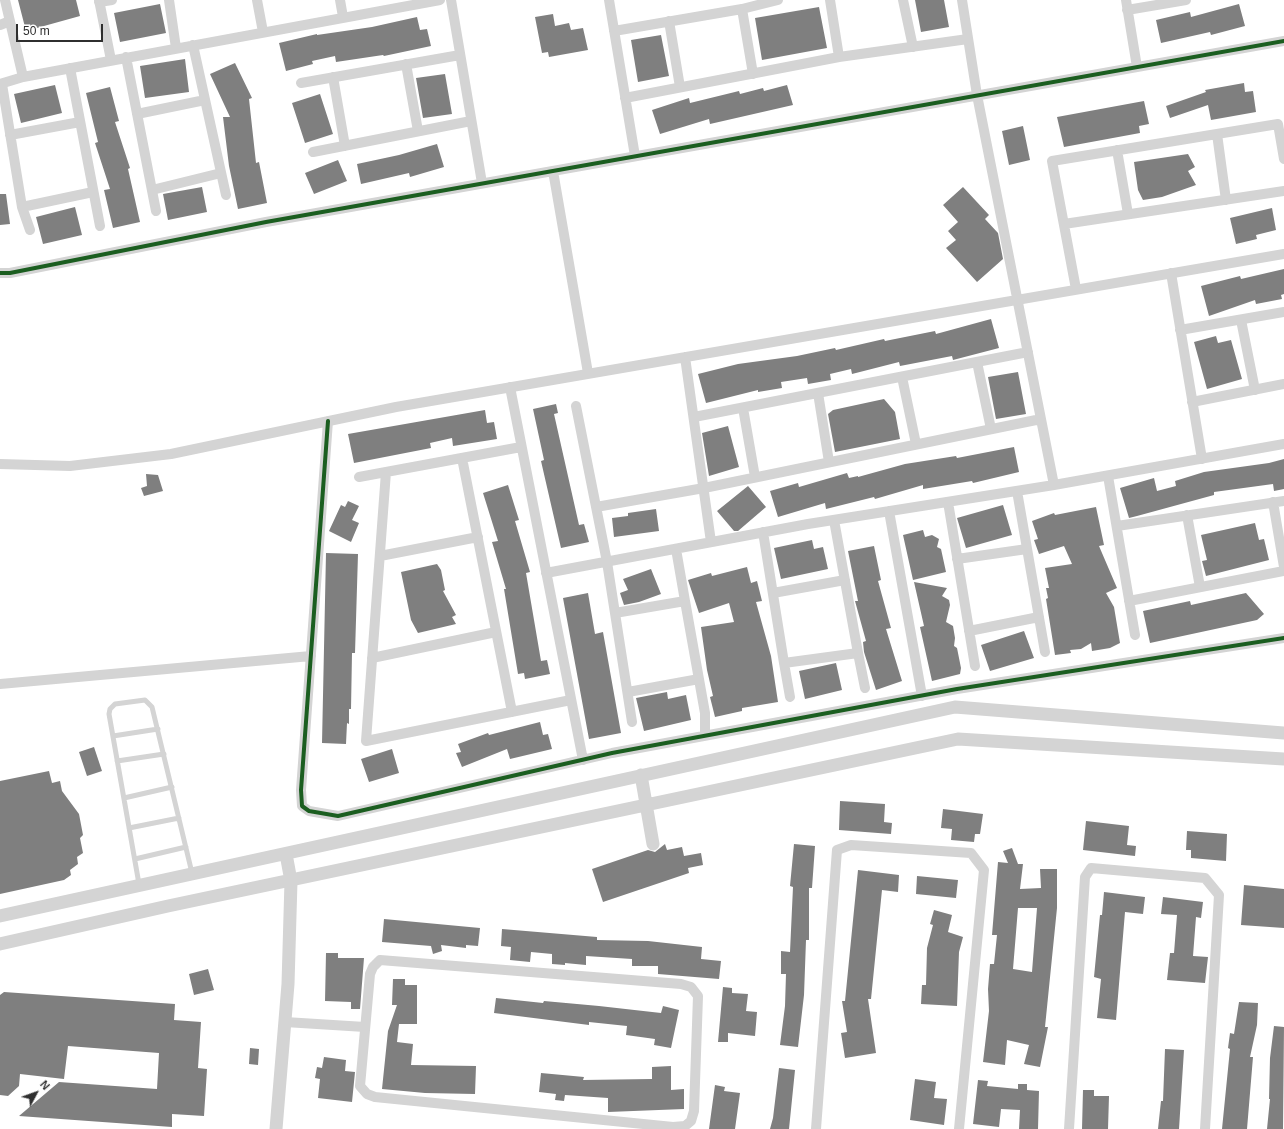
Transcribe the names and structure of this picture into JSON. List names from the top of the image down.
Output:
{
  "scale_bar": "50 m",
  "north": "top right"
}
